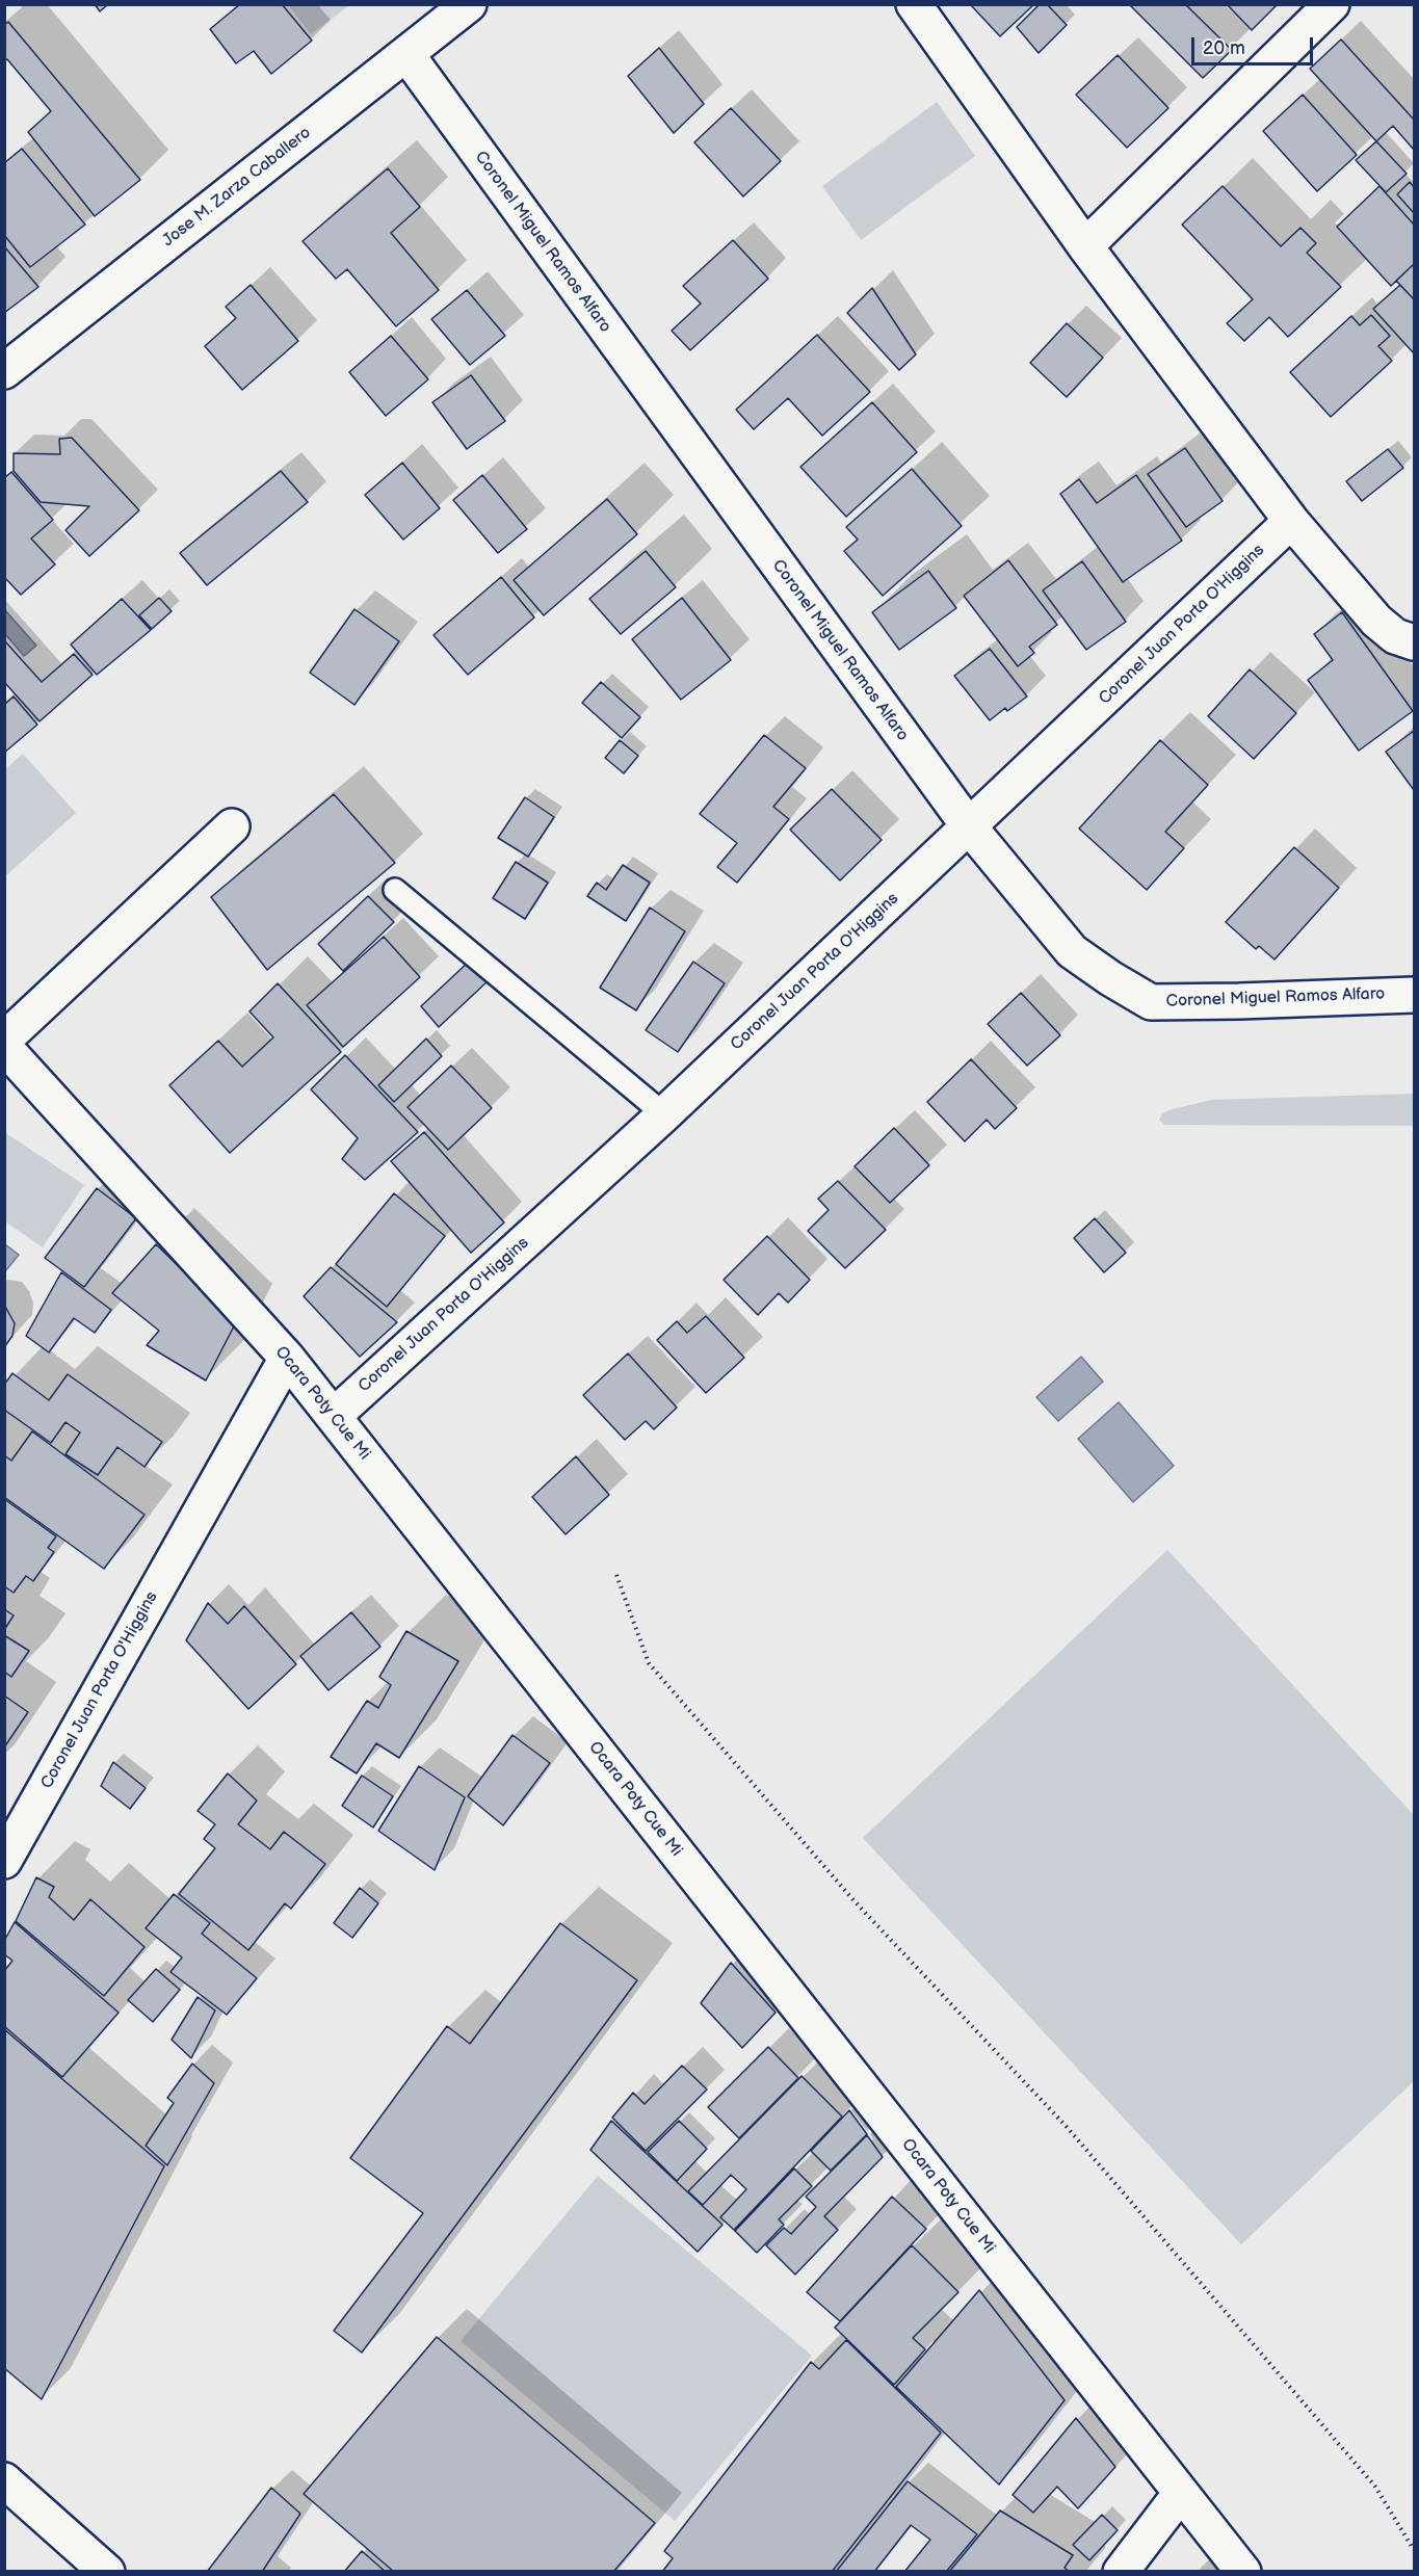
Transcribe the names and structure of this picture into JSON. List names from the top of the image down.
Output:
{
  "streets": {
    "street": [
      "Jose M. Zarza Caballero",
      "Coronel Miguel Ramos Alfaro",
      "Coronel Juan Porta O'Higgins",
      "Ocara Poty Cue Mi"
    ]
  },
  "crossings": [
    ["Jose M. Zarza Caballero", "Coronel Miguel Ramos Alfaro"],
    ["Coronel Miguel Ramos Alfaro", "Coronel Juan Porta O'Higgins"],
    ["Coronel Juan Porta O'Higgins", "Ocara Poty Cue Mi"]
  ],
  "scale_bar": "20 m"
}
